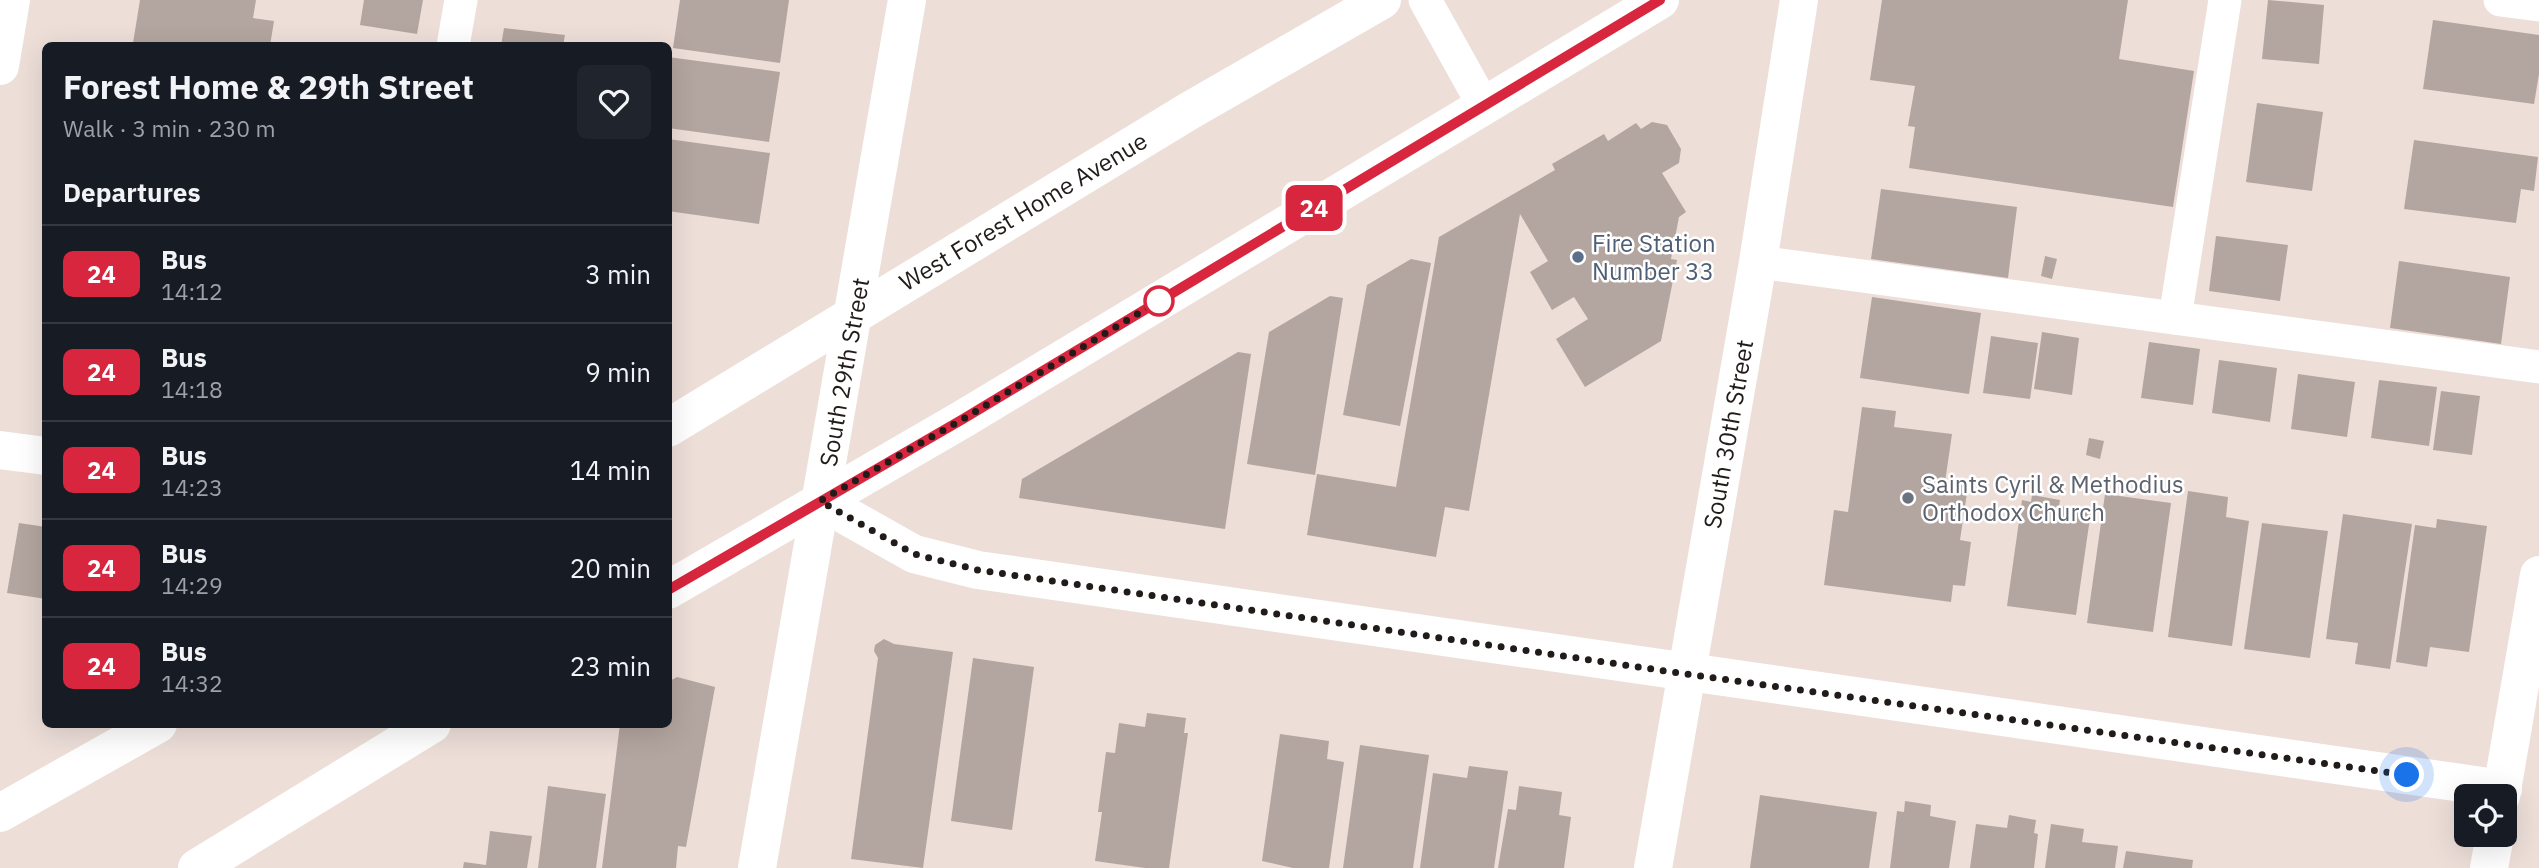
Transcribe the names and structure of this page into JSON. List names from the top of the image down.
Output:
{
  "streets": {
    "street": ["West Forest Home Avenue", "South 29th Street", "South 30th Street"]
  },
  "crossings": [
    ["West Forest Home Avenue", "South 29th Street"]
  ],
  "places": ["Fire Station Number 33", "Saints Cyril & Methodius Orthodox Church"],
  "lines": ["bus line 24"],
  "page": {
    "on_map": "24",
    "heading": [
      ["Forest Home & 29th Street", "Walk · 3 min · 230 m"],
      "Departures"
    ],
    "list": [
      {
        "mark": "24",
        "name": "Bus",
        "note": "14:12",
        "value": "3 min"
      },
      {
        "mark": "24",
        "name": "Bus",
        "note": "14:18",
        "value": "9 min"
      },
      {
        "mark": "24",
        "name": "Bus",
        "note": "14:23",
        "value": "14 min"
      },
      {
        "mark": "24",
        "name": "Bus",
        "note": "14:29",
        "value": "20 min"
      },
      {
        "mark": "24",
        "name": "Bus",
        "note": "14:32",
        "value": "23 min"
      }
    ]
  }
}
